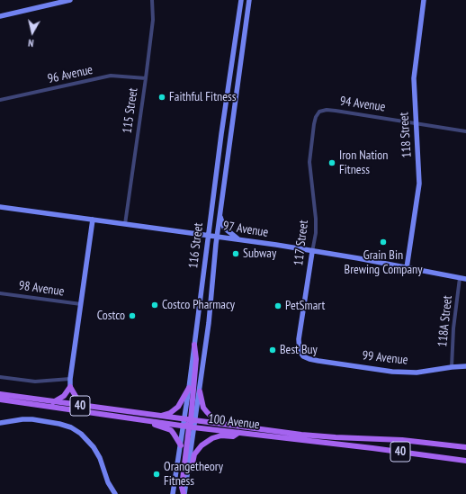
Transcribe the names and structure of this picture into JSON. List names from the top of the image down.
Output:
{
  "streets": {
    "main road": ["40", "100 Avenue"],
    "street": [
      "96 Avenue",
      "94 Avenue",
      "115 Street",
      "118 Street",
      "97 Avenue",
      "117 Street",
      "116 Street",
      "98 Avenue",
      "118A Street",
      "99 Avenue"
    ]
  },
  "crossings": [
    ["96 Avenue", "115 Street"],
    ["94 Avenue", "118 Street"],
    ["94 Avenue", "117 Street"],
    ["115 Street", "97 Avenue"],
    ["118 Street", "97 Avenue"],
    ["97 Avenue", "117 Street"],
    ["97 Avenue", "116 Street"],
    ["97 Avenue", "118A Street"],
    ["117 Street", "99 Avenue"],
    ["116 Street", "100 Avenue"],
    ["118A Street", "99 Avenue"]
  ],
  "places": [
    "Faithful Fitness",
    "Iron Nation Fitness",
    "Grain Bin Brewing Company",
    "Subway",
    "Costco Pharmacy",
    "PetSmart",
    "Costco",
    "Best Buy",
    "Orangetheory Fitness"
  ],
  "north": "bottom"
}
